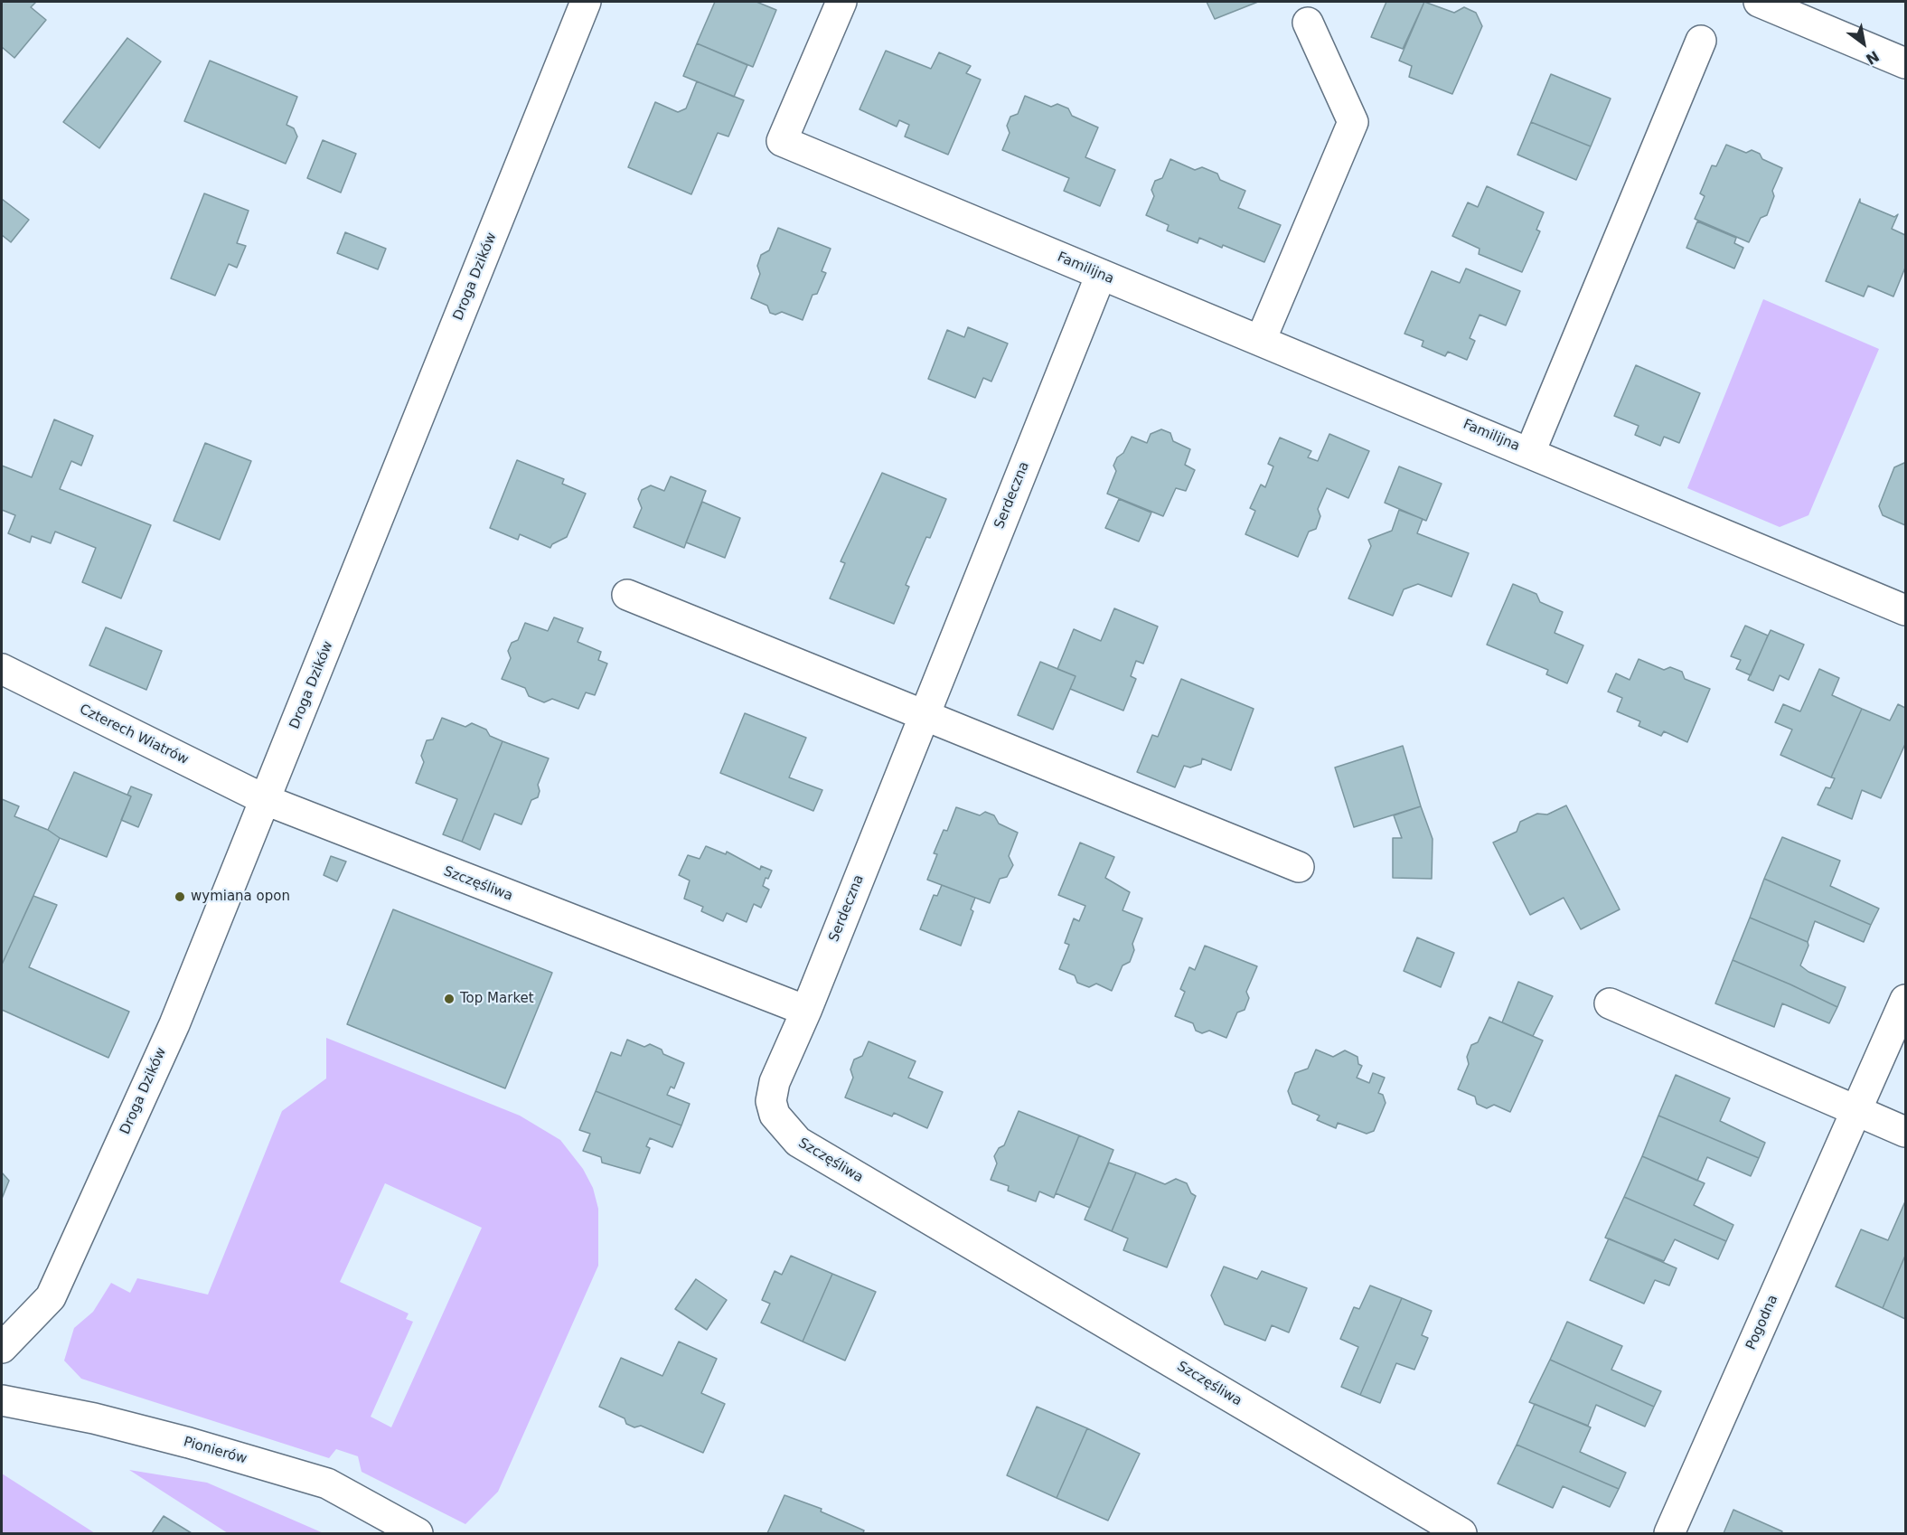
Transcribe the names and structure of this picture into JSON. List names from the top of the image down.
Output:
{
  "streets": {
    "street": [
      "Familijna",
      "Droga Dzików",
      "Serdeczna",
      "Czterech Wiatrów",
      "Szczęśliwa",
      "Pogodna",
      "Pionierów"
    ]
  },
  "crossings": [
    ["Familijna", "Serdeczna"],
    ["Droga Dzików", "Czterech Wiatrów"],
    ["Droga Dzików", "Szczęśliwa"],
    ["Serdeczna", "Szczęśliwa"],
    ["Czterech Wiatrów", "Szczęśliwa"]
  ],
  "places": ["wymiana opon", "Top Market"],
  "north": "bottom right"
}
